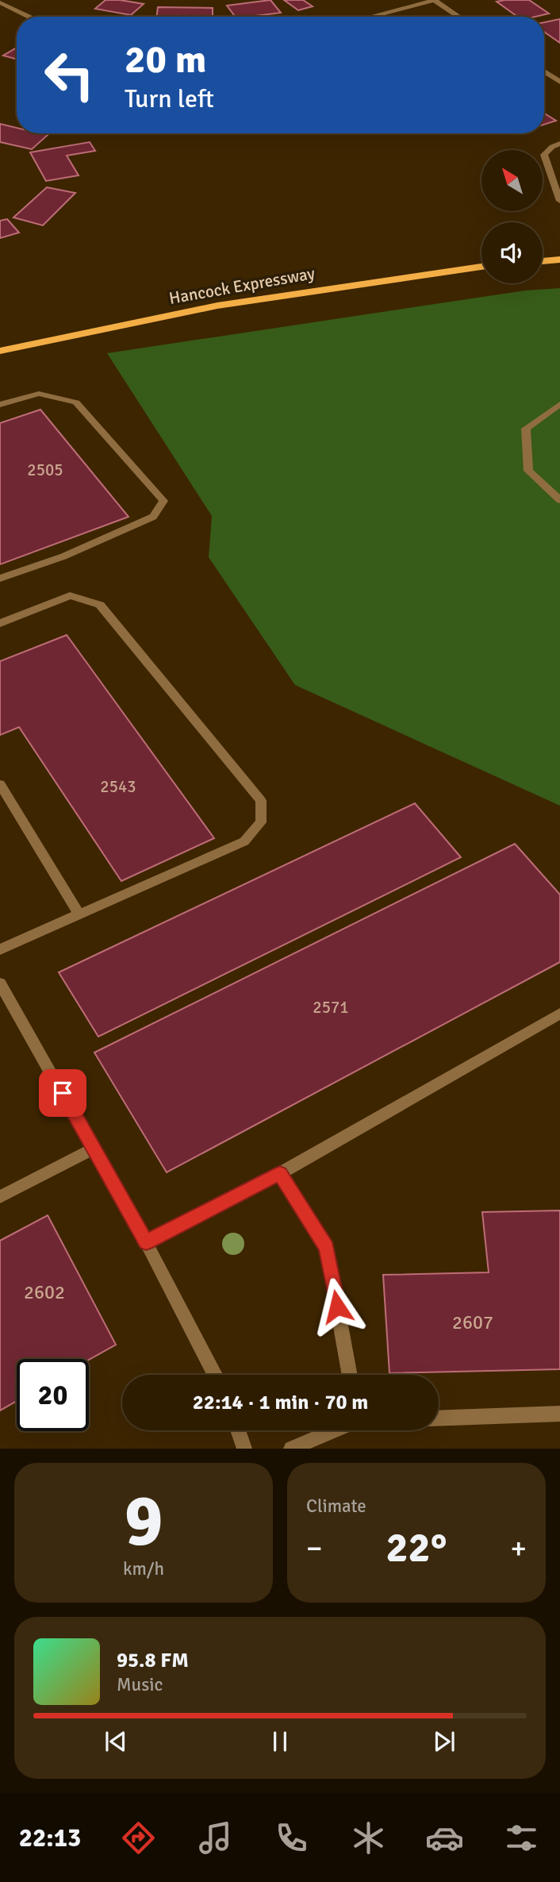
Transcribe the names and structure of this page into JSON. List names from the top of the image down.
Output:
{
  "streets": {
    "main road": ["Hancock Expressway"]
  },
  "house_numbers": [
    "2505",
    "2543",
    "2571",
    "2602",
    "2607"
  ],
  "north": "top left",
  "page": {
    "turn": ["20 m", "Turn left"],
    "limit": "20",
    "trip": "22:14 · 1 min · 70 m",
    "tile": [
      ["9", "km/h"],
      "Climate"
    ],
    "heat": ["−", "22°", "+"],
    "song": ["95.8 FM", "Music"],
    "tabs": "22:13"
  }
}
